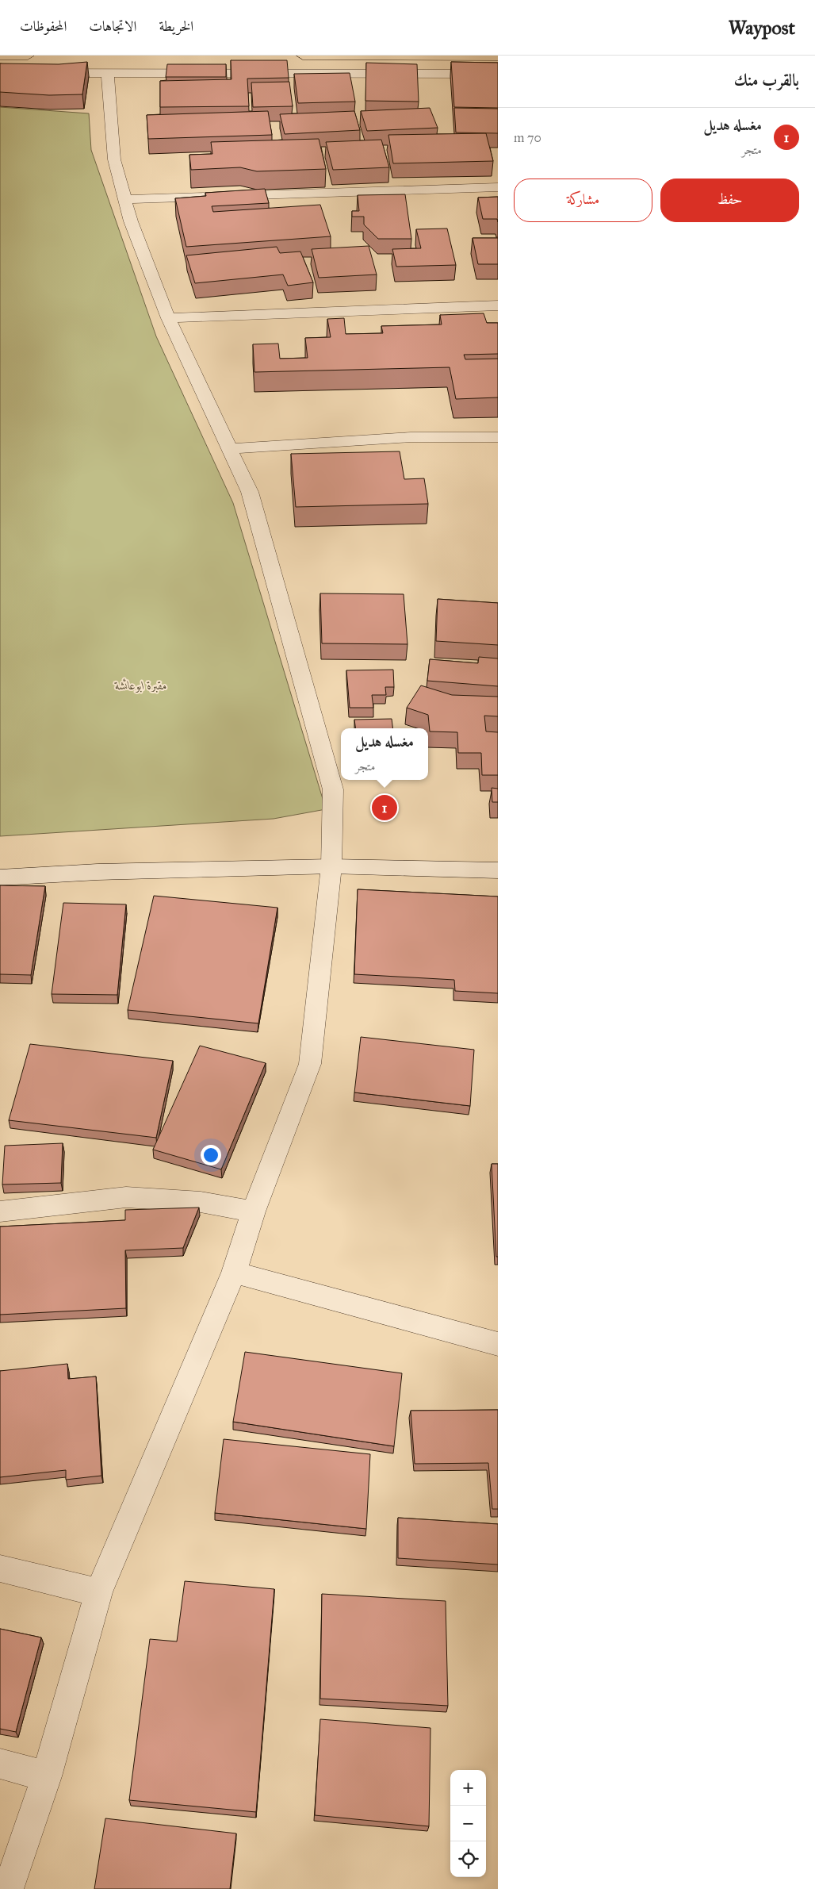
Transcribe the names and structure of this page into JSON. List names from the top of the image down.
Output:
{
  "parks": ["مقبرة ابوعائشة"],
  "page": {
    "header": "Waypost",
    "nav": ["الخريطة", "الاتجاهات", "المحفوظات"],
    "heading": "بالقرب منك",
    "list": [
      {
        "mark": "1",
        "name": "مغسله هديل",
        "note": "متجر",
        "value": "70 m"
      }
    ],
    "buttons": ["حفظ", "مشاركة"],
    "popup": ["مغسله هديل", "متجر"],
    "pins": "1",
    "map_buttons": ["+", "−"]
  }
}
